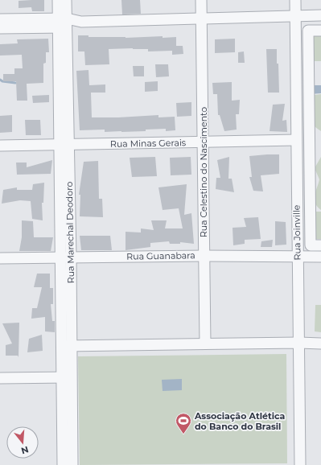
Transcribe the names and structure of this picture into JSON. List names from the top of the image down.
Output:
{
  "streets": {
    "street": [
      "Rua Minas Gerais",
      "Rua Celestino do Nascimento",
      "Rua Marechal Deodoro",
      "Rua Joinville",
      "Rua Guanabara"
    ]
  },
  "crossings": [
    ["Rua Minas Gerais", "Rua Celestino do Nascimento"],
    ["Rua Minas Gerais", "Rua Marechal Deodoro"],
    ["Rua Minas Gerais", "Rua Joinville"],
    ["Rua Celestino do Nascimento", "Rua Guanabara"],
    ["Rua Marechal Deodoro", "Rua Guanabara"],
    ["Rua Joinville", "Rua Guanabara"]
  ],
  "places": {
    "sports": ["Associação Atlética do Banco do Brasil"]
  },
  "north": "bottom"
}
